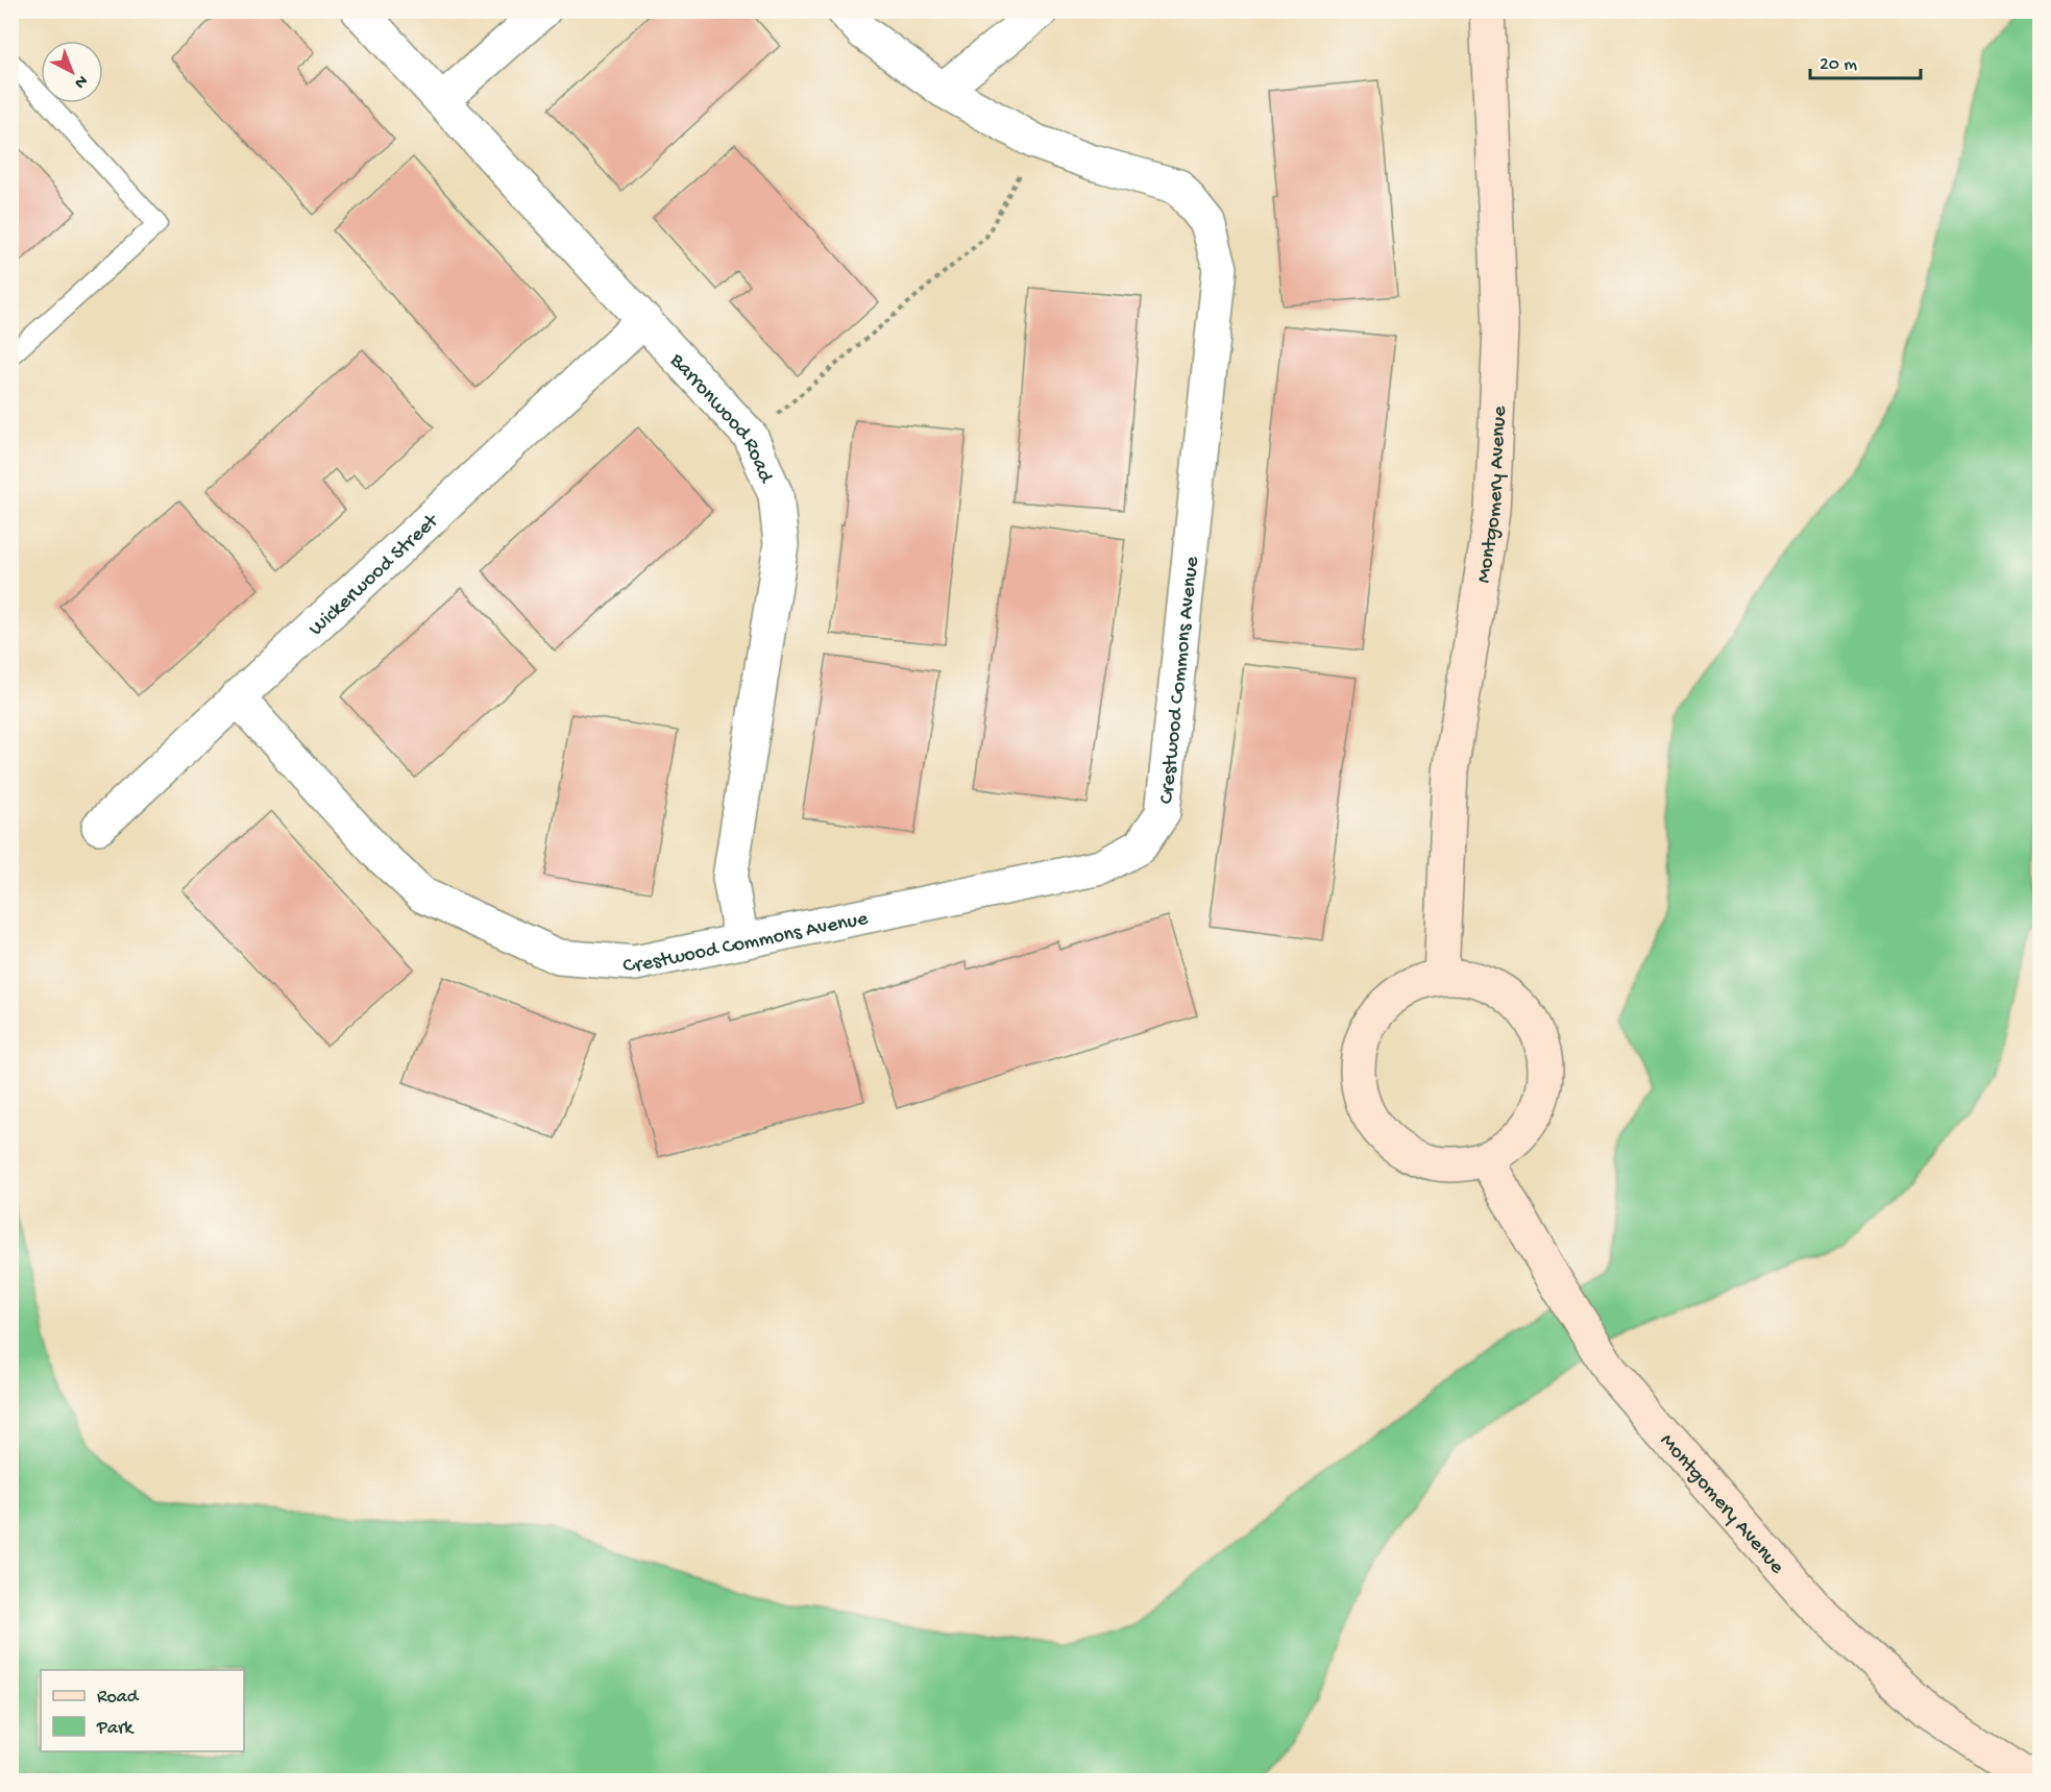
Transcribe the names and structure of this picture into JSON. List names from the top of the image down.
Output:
{
  "streets": {
    "street": [
      "Barronwood Road",
      "Montgomery Avenue",
      "Wickerwood Street",
      "Crestwood Commons Avenue"
    ]
  },
  "crossings": [
    ["Barronwood Road", "Wickerwood Street"],
    ["Barronwood Road", "Crestwood Commons Avenue"],
    ["Wickerwood Street", "Crestwood Commons Avenue"]
  ],
  "legend": ["Road", "Park"],
  "scale_bar": "20 m",
  "north": "bottom right"
}
